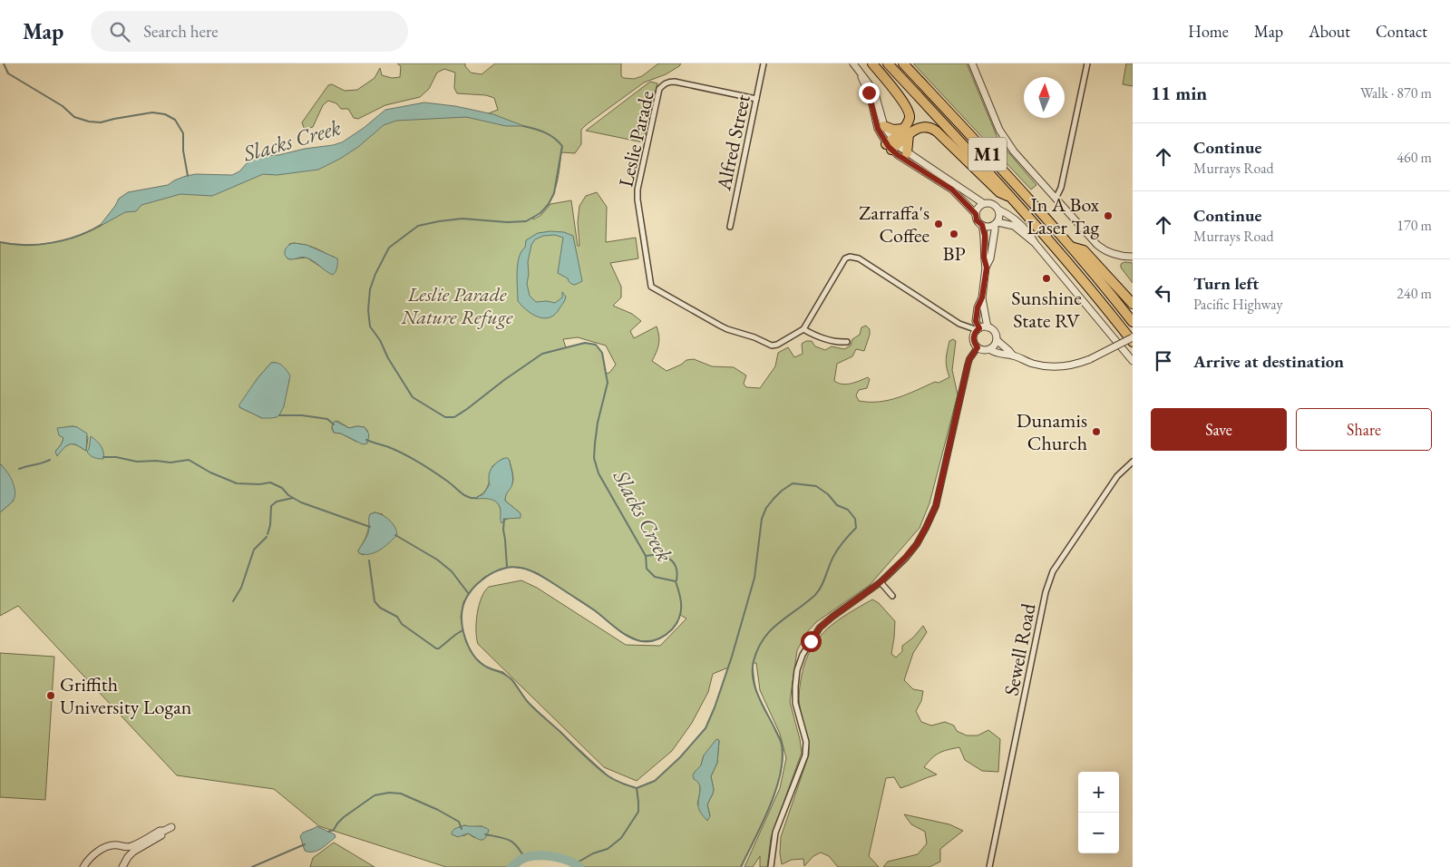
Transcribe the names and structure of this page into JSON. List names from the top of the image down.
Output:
{
  "streets": {
    "highway": ["M1"],
    "street": ["Leslie Parade", "Alfred Street", "Sewell Road"]
  },
  "crossings": [
    ["Leslie Parade", "Alfred Street"]
  ],
  "water": ["Slacks Creek"],
  "parks": ["Leslie Parade Nature Refuge"],
  "places": [
    "In A Box Laser Tag",
    "Zarraffa's Coffee",
    "BP",
    "Sunshine State RV",
    "Dunamis Church",
    "Griffith University Logan"
  ],
  "north": "top",
  "page": {
    "header": "Map",
    "search": "Search here",
    "nav": [
      "Home",
      "Map",
      "About",
      "Contact"
    ],
    "heading": ["11 min", "Walk · 870 m"],
    "list": [
      ["Continue", "Murrays Road", "460 m"],
      ["Continue", "Murrays Road", "170 m"],
      ["Turn left", "Pacific Highway", "240 m"],
      "Arrive at destination"
    ],
    "buttons": ["Save", "Share"],
    "map_buttons": ["+", "−"]
  }
}
